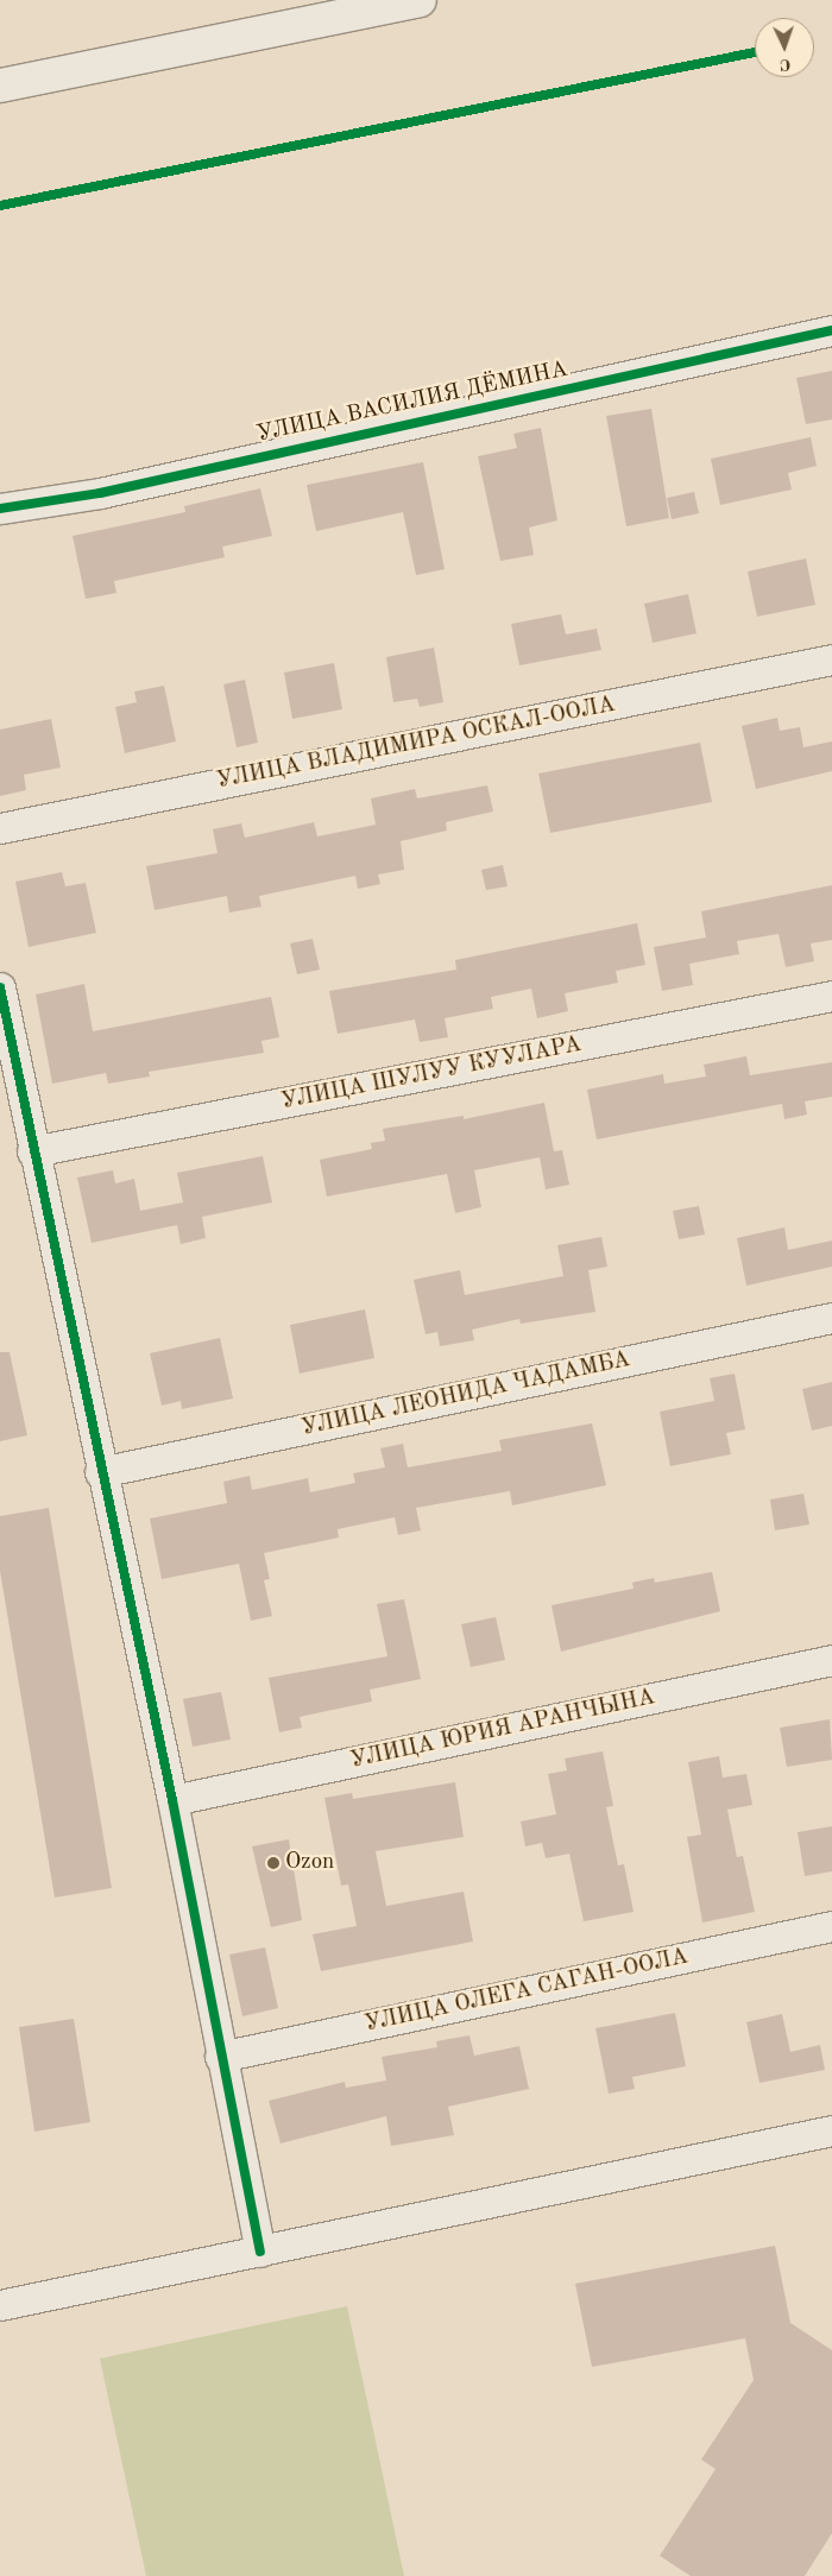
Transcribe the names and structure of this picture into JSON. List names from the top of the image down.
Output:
{
  "streets": {
    "street": [
      "УЛИЦА ВАСИЛИЯ ДЁМИНА",
      "УЛИЦА ВЛАДИМИРА ОСКАЛ-ООЛА",
      "УЛИЦА ШУЛУУ КУУЛАРА",
      "УЛИЦА ЛЕОНИДА ЧАДАМБА",
      "УЛИЦА ЮРИЯ АРАНЧЫНА",
      "УЛИЦА ОЛЕГА САГАН-ООЛА"
    ]
  },
  "places": ["Ozon"],
  "north": "bottom"
}
